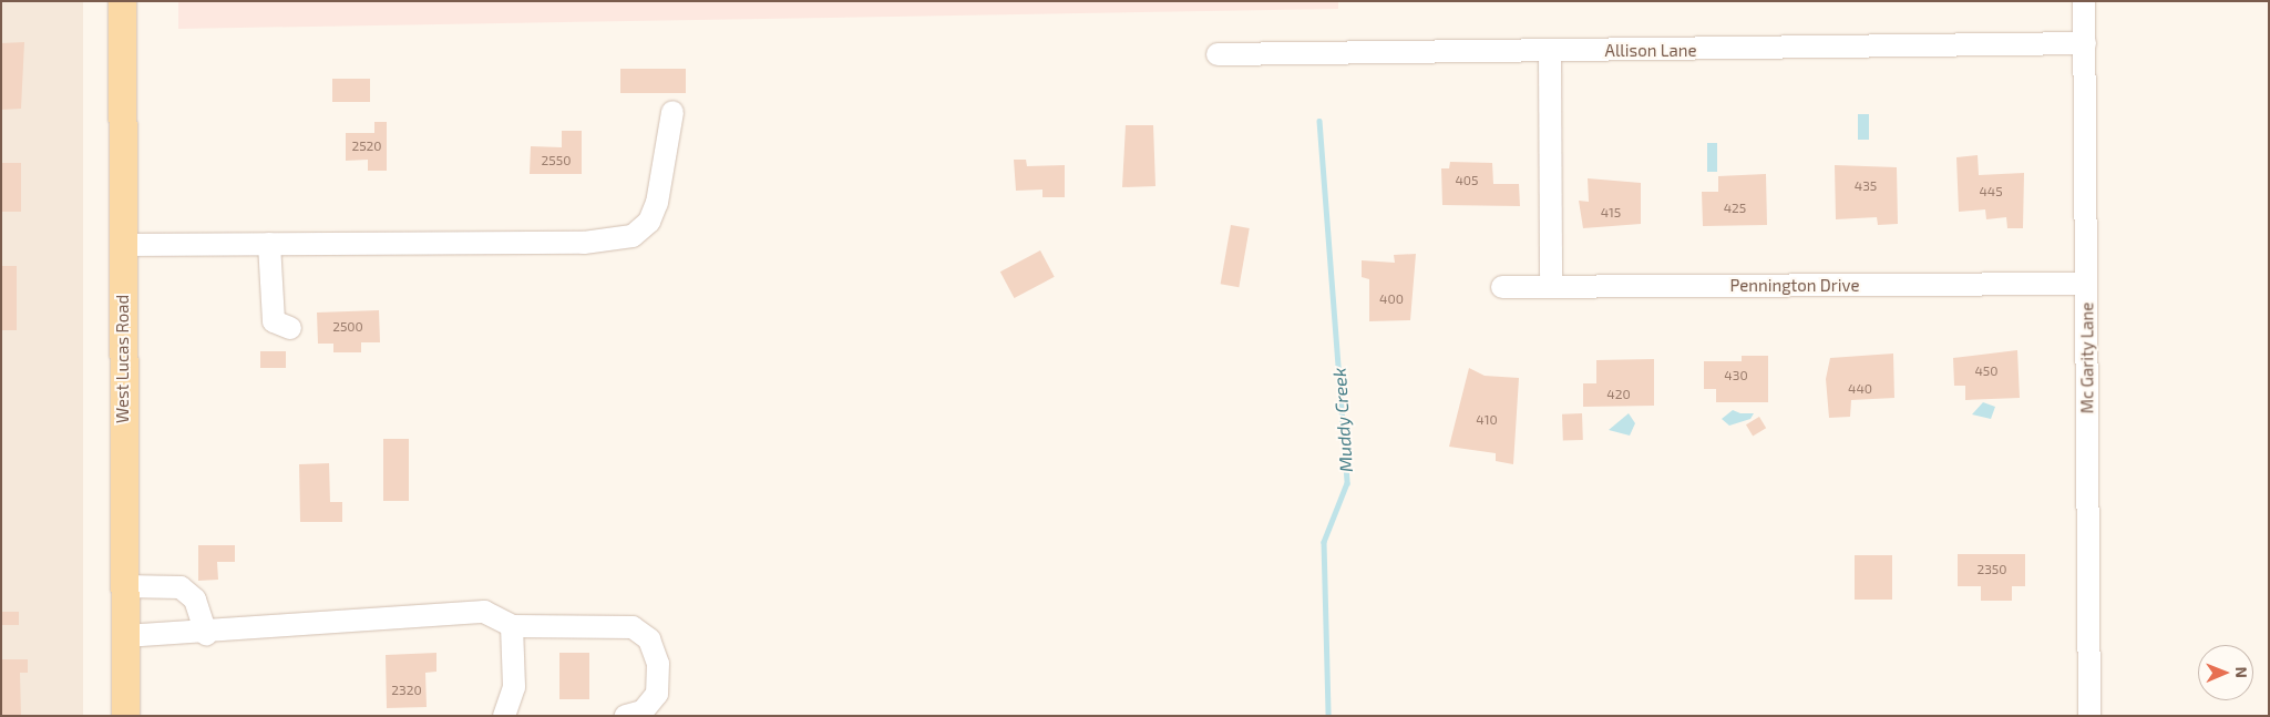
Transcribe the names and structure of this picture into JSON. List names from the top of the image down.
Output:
{
  "streets": {
    "main road": ["West Lucas Road"],
    "street": ["Allison Lane", "Pennington Drive", "Mc Garity Lane"]
  },
  "crossings": [
    ["Allison Lane", "Mc Garity Lane"],
    ["Pennington Drive", "Mc Garity Lane"]
  ],
  "water": ["Muddy Creek"],
  "house_numbers": [
    "2520",
    "2550",
    "405",
    "435",
    "445",
    "425",
    "415",
    "400",
    "2500",
    "450",
    "430",
    "440",
    "420",
    "410",
    "2350",
    "2320"
  ],
  "north": "right"
}
